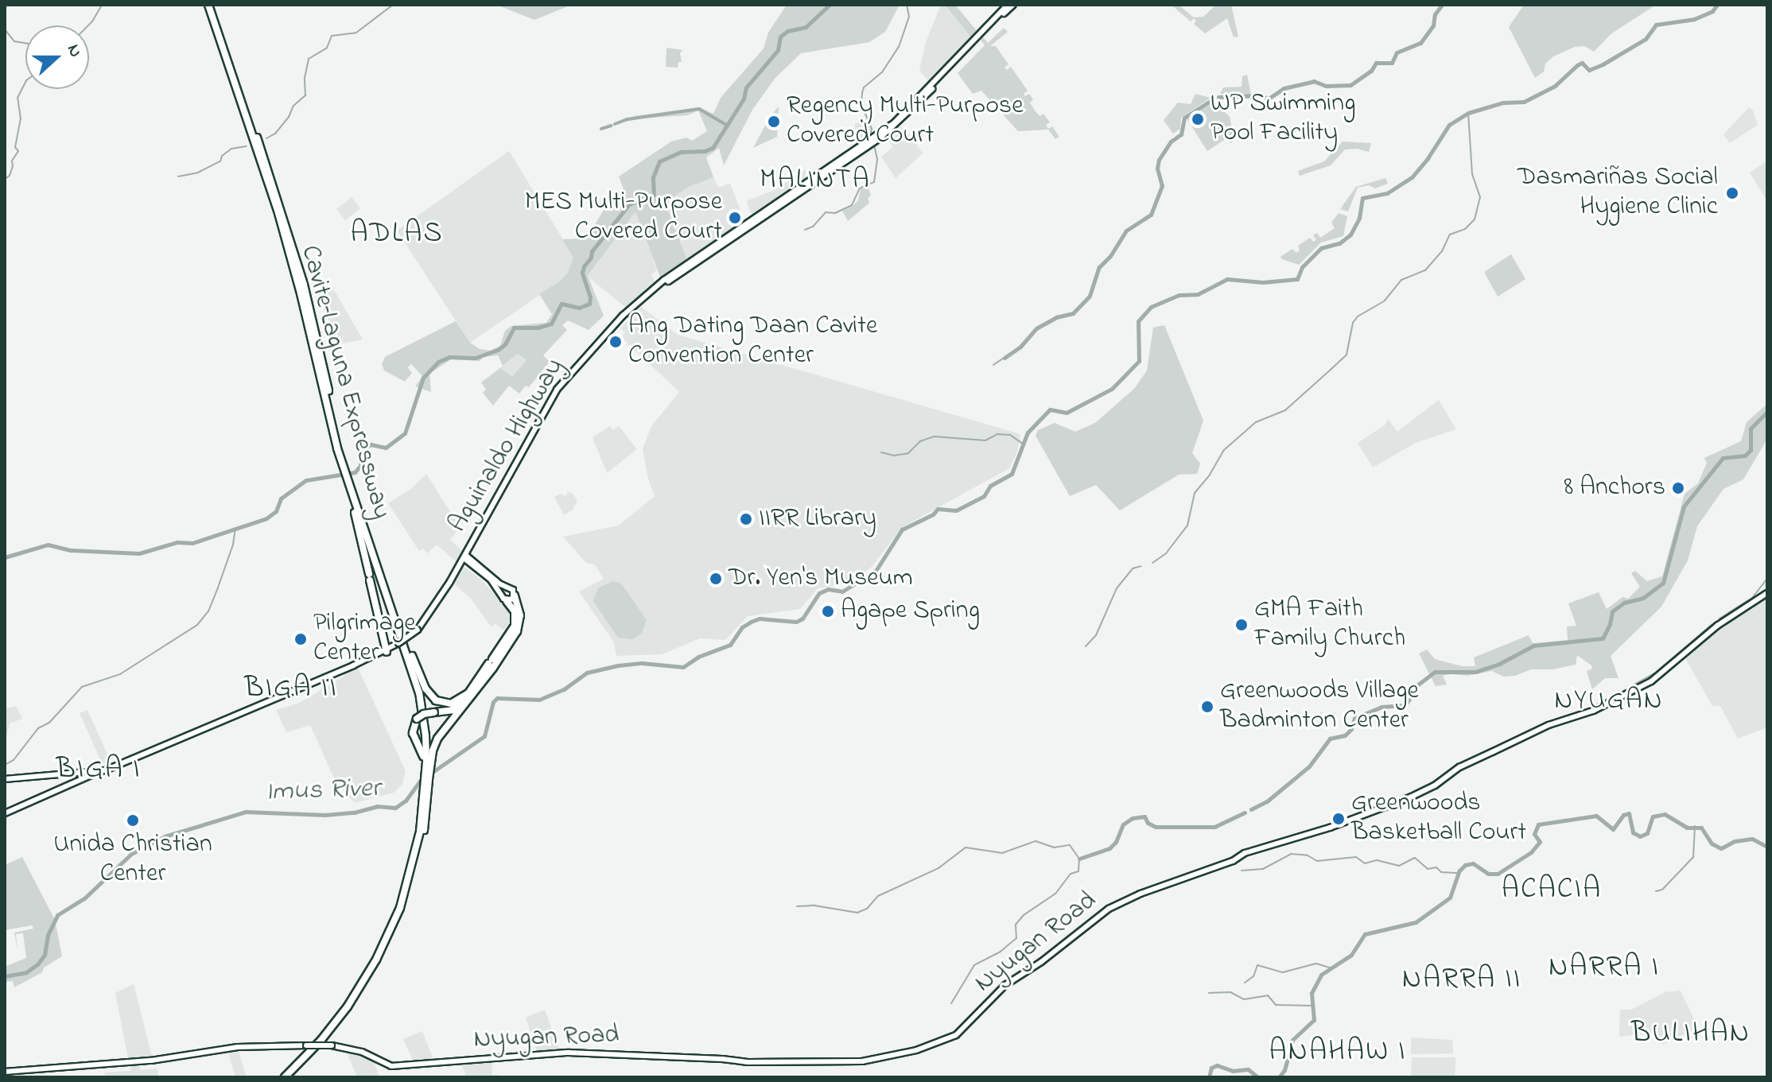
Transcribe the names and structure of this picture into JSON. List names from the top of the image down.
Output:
{
  "streets": {
    "highway": ["Cavite–Laguna Expressway"],
    "main road": ["Aguinaldo Highway", "Nyugan Road"]
  },
  "districts": [
    "MALINTA",
    "ADLAS",
    "BIGA II",
    "NYUGAN",
    "BIGA I",
    "ACACIA",
    "NARRA I",
    "NARRA II",
    "BULIHAN",
    "ANAHAW I"
  ],
  "water": ["Imus River"],
  "places": [
    "WP Swimming Pool Facility",
    "Regency Multi-Purpose Covered Court",
    "Dasmariñas Social Hygiene Clinic",
    "MES Multi-Purpose Covered Court",
    "Ang Dating Daan Cavite Convention Center",
    "8 Anchors",
    "IIRR Library",
    "Dr. Yen's Museum",
    "Agape Spring",
    "GMA Faith Family Church",
    "Pilgrimage Center",
    "Greenwoods Village Badminton Center",
    "Greenwoods Basketball Court",
    "Unida Christian Center"
  ],
  "north": "right"
}
